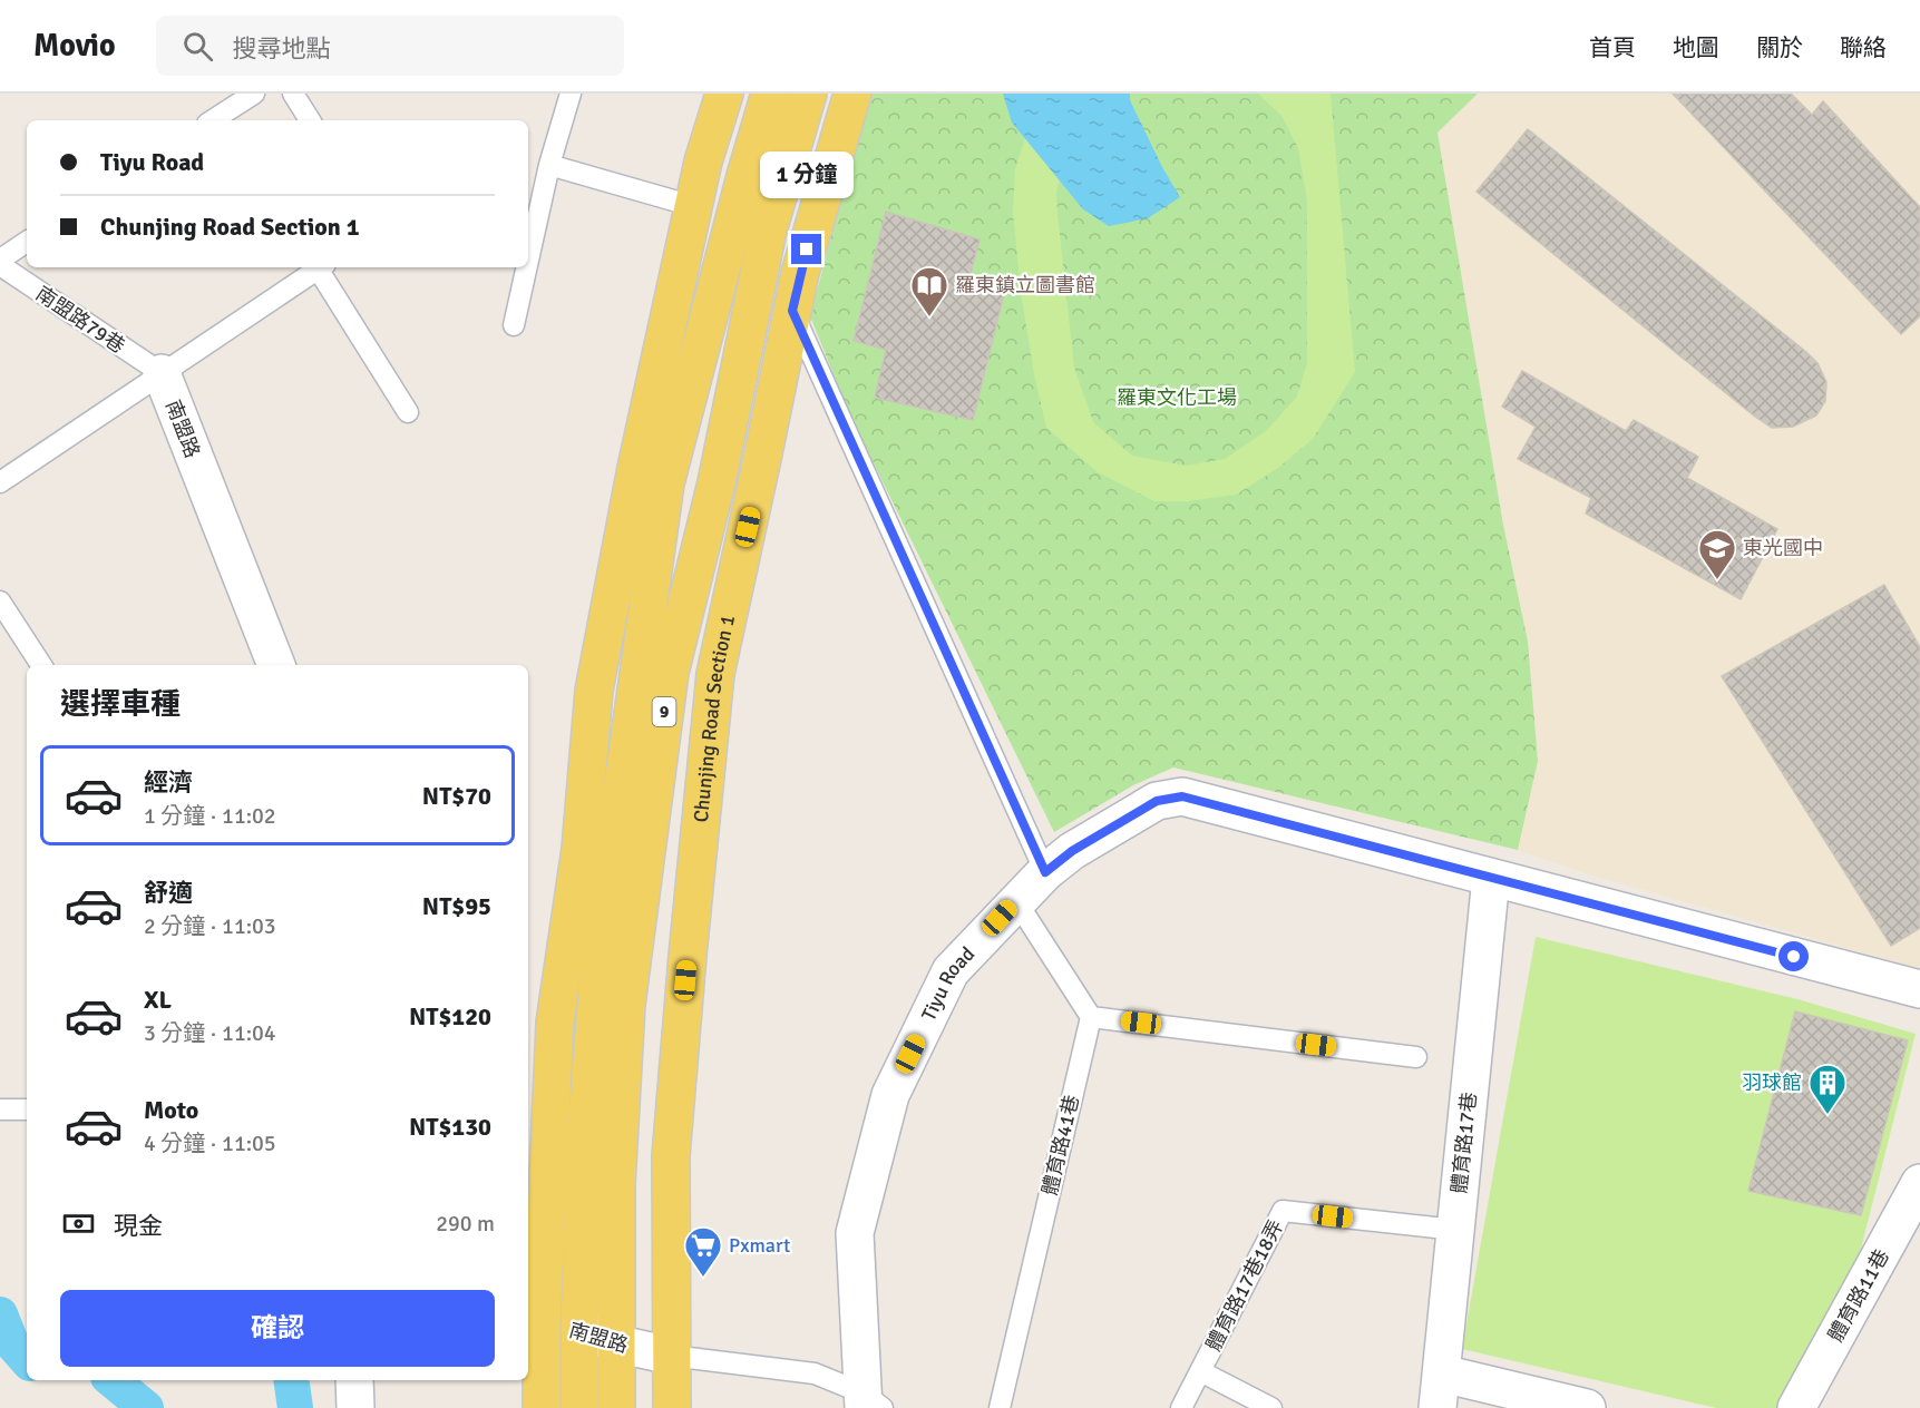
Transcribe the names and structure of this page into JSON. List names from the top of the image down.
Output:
{
  "streets": {
    "main road": ["9", "Chunjing Road Section 1"],
    "street": [
      "南盟路",
      "Tiyu Road",
      "體育路17巷",
      "體育路11巷"
    ],
    "lane": ["南盟路79巷", "體育路41巷", "體育路17巷18弄"]
  },
  "crossings": [
    ["南盟路79巷", "南盟路"],
    ["南盟路", "9"],
    ["南盟路", "Chunjing Road Section 1"],
    ["Tiyu Road", "體育路17巷"],
    ["體育路17巷", "體育路17巷18弄"]
  ],
  "parks": ["羅東文化工場"],
  "places": {
    "library": ["羅東鎮立圖書館"],
    "school or university": ["東光國中"],
    "building": ["羽球館"],
    "supermarket": ["Pxmart"]
  },
  "page": {
    "header": "Movio",
    "search": "搜尋地點",
    "nav": [
      "首頁",
      "地圖",
      "關於",
      "聯絡"
    ],
    "banner": ["Tiyu Road", "Chunjing Road Section 1"],
    "bubble": "1 分鐘",
    "heading": "選擇車種",
    "list": [
      {
        "name": "經濟",
        "note": "1 分鐘 · 11:02",
        "value": "NT$70"
      },
      {
        "name": "舒適",
        "note": "2 分鐘 · 11:03",
        "value": "NT$95"
      },
      {
        "name": "XL",
        "note": "3 分鐘 · 11:04",
        "value": "NT$120"
      },
      {
        "name": "Moto",
        "note": "4 分鐘 · 11:05",
        "value": "NT$130"
      }
    ],
    "pay": ["現金", "290 m"],
    "buttons": "確認"
  }
}
